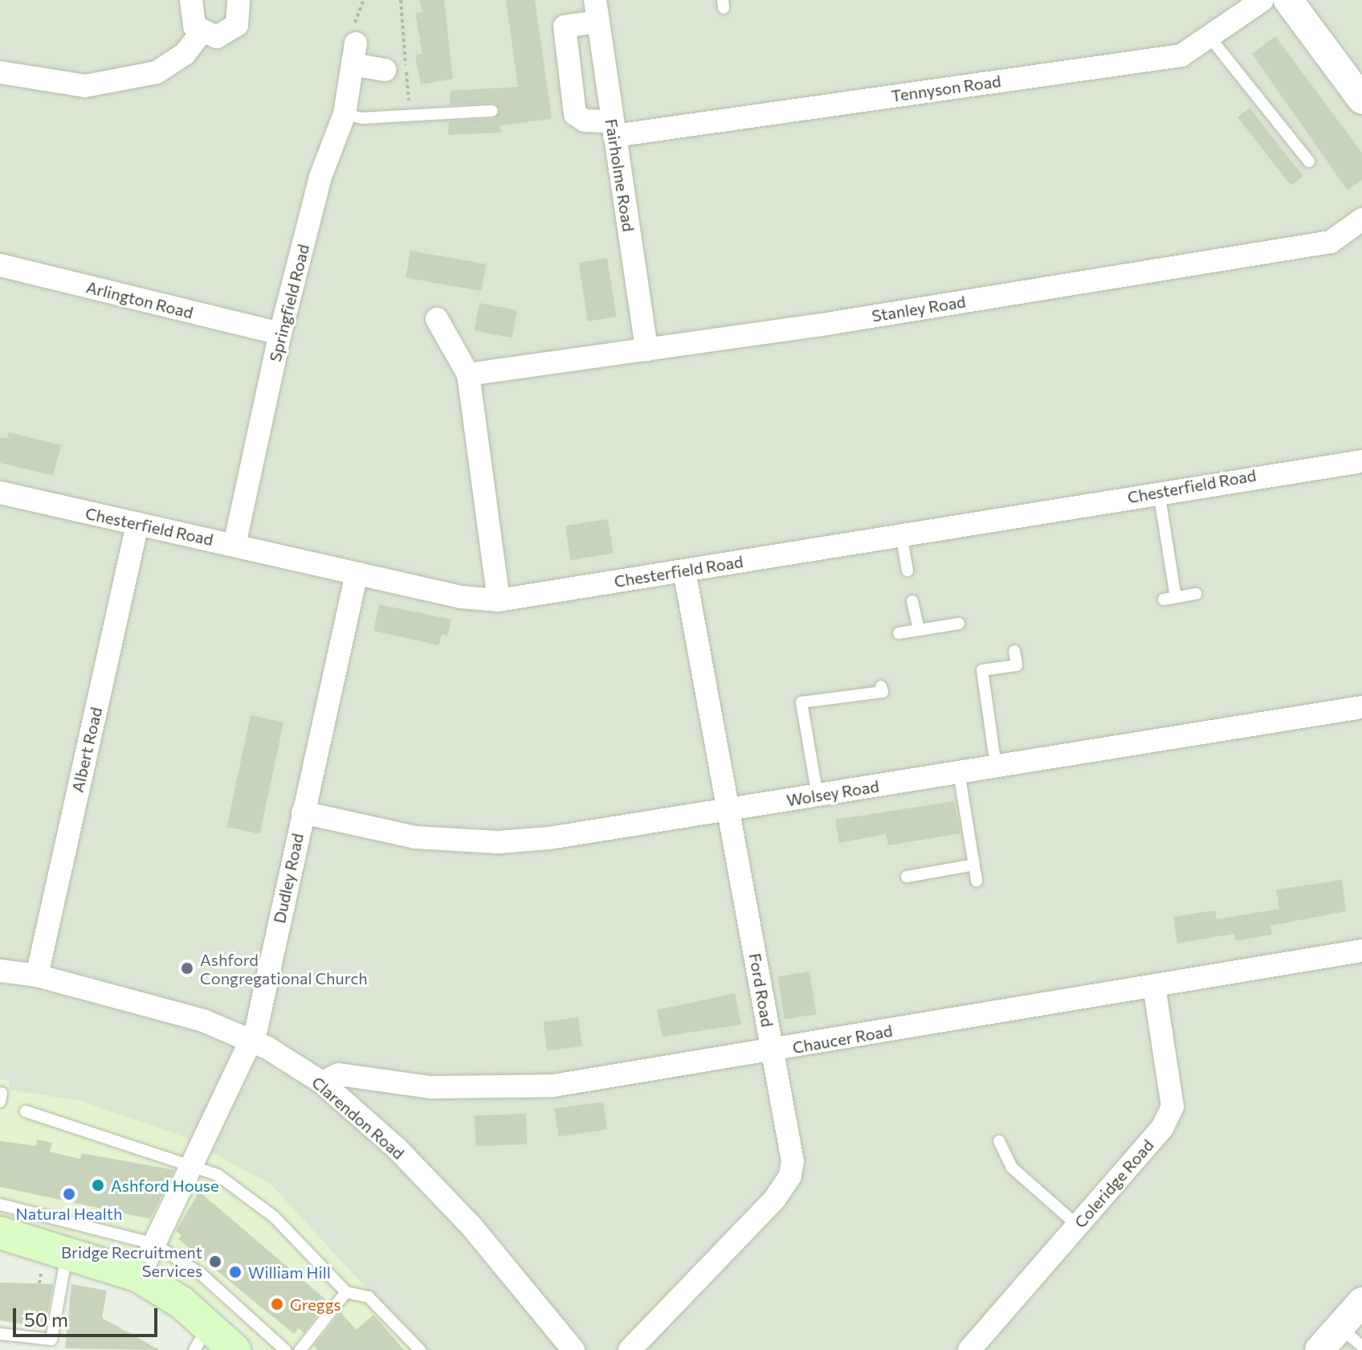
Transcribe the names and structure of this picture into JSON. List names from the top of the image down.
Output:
{
  "streets": {
    "street": [
      "Tennyson Road",
      "Fairholme Road",
      "Arlington Road",
      "Springfield Road",
      "Stanley Road",
      "Chesterfield Road",
      "Albert Road",
      "Wolsey Road",
      "Dudley Road",
      "Ford Road",
      "Chaucer Road",
      "Clarendon Road",
      "Coleridge Road"
    ]
  },
  "crossings": [
    ["Tennyson Road", "Fairholme Road"],
    ["Fairholme Road", "Stanley Road"],
    ["Arlington Road", "Springfield Road"],
    ["Springfield Road", "Chesterfield Road"],
    ["Chesterfield Road", "Albert Road"],
    ["Chesterfield Road", "Dudley Road"],
    ["Chesterfield Road", "Ford Road"],
    ["Albert Road", "Clarendon Road"],
    ["Wolsey Road", "Dudley Road"],
    ["Wolsey Road", "Ford Road"],
    ["Dudley Road", "Clarendon Road"],
    ["Ford Road", "Chaucer Road"],
    ["Chaucer Road", "Clarendon Road"],
    ["Chaucer Road", "Coleridge Road"]
  ],
  "places": [
    "Ashford Congregational Church",
    "Ashford House",
    "Natural Health",
    "Bridge Recruitment Services",
    "William Hill",
    "Greggs"
  ],
  "scale_bar": "50 m"
}
